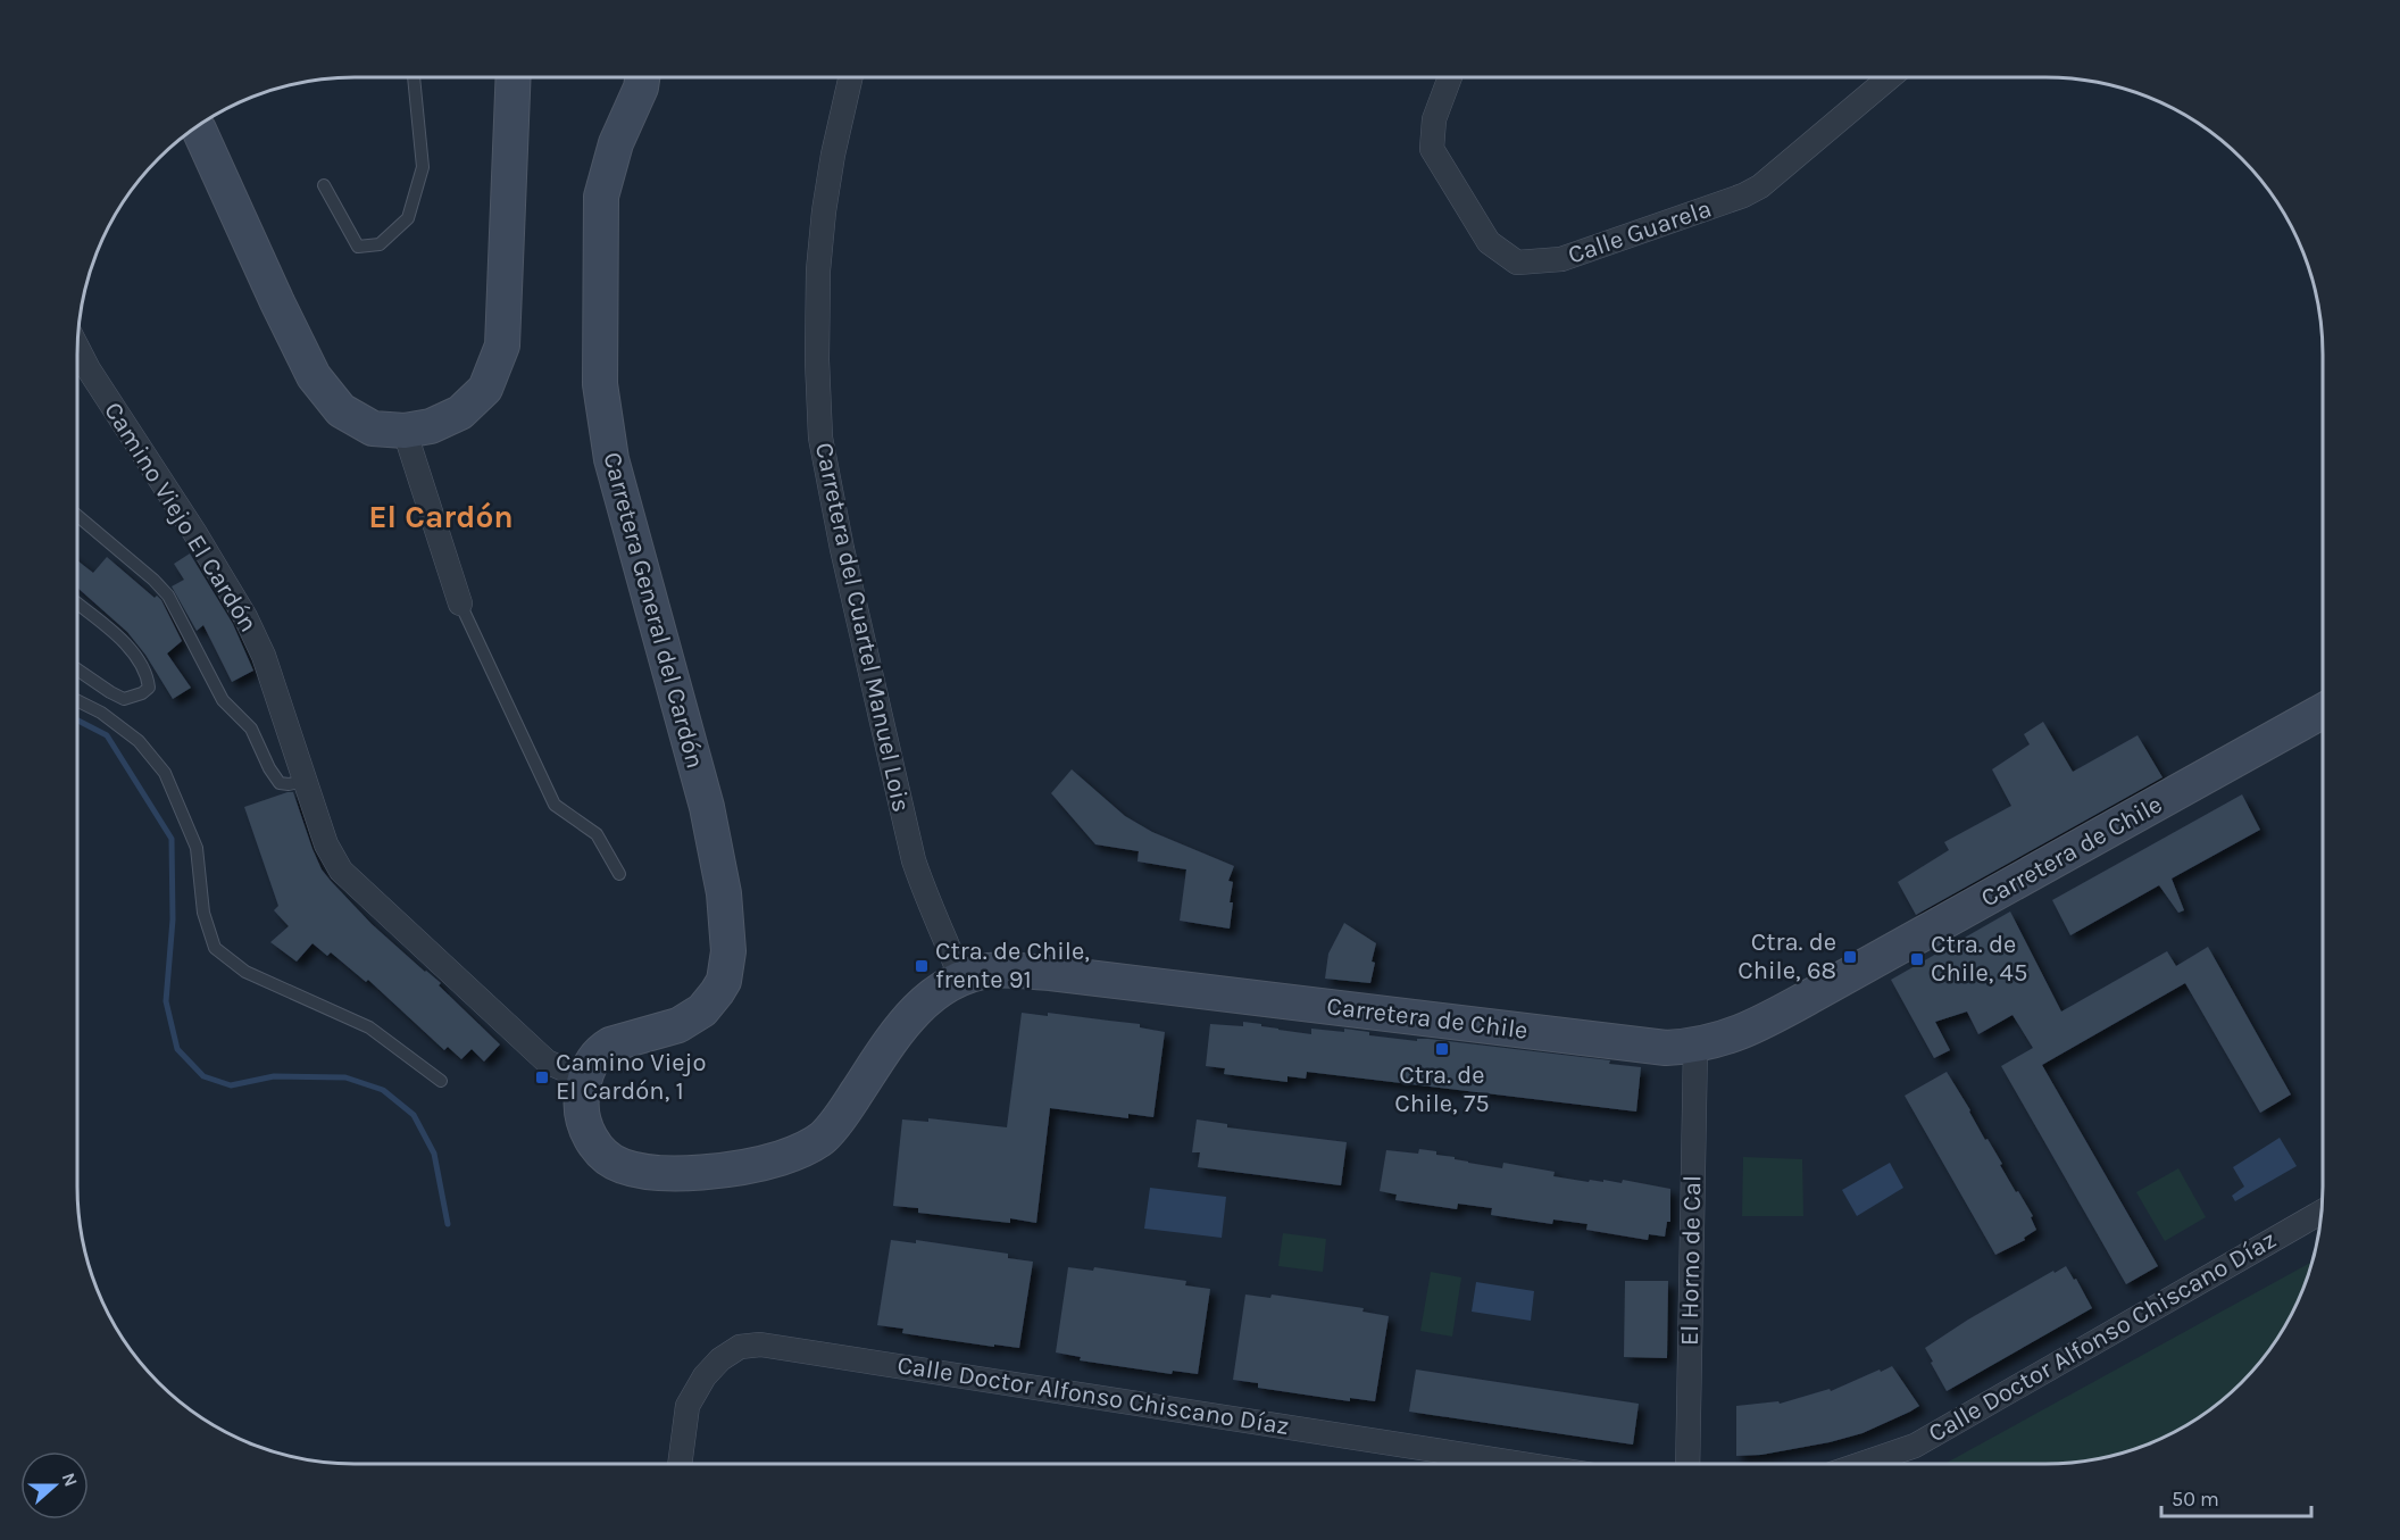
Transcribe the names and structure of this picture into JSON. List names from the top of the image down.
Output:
{
  "streets": {
    "street": [
      "Calle Guarela",
      "Camino Viejo El Cardón",
      "Carretera General del Cardón",
      "Carretera del Cuartel Manuel Lois",
      "Carretera de Chile",
      "El Horno de Cal",
      "Calle Doctor Alfonso Chiscano Díaz"
    ]
  },
  "crossings": [
    ["Camino Viejo El Cardón", "Carretera General del Cardón"],
    ["Camino Viejo El Cardón", "Carretera de Chile"],
    ["Carretera General del Cardón", "Carretera de Chile"],
    ["Carretera del Cuartel Manuel Lois", "Carretera de Chile"],
    ["Carretera de Chile", "El Horno de Cal"]
  ],
  "districts": ["El Cardón"],
  "places": {
    "transit": [
      "Ctra. de Chile, 68",
      "Ctra. de Chile, 45",
      "Ctra. de Chile, frente 91",
      "Ctra. de Chile, 75",
      "Camino Viejo El Cardón, 1"
    ]
  },
  "scale_bar": "50 m",
  "north": "right"
}
